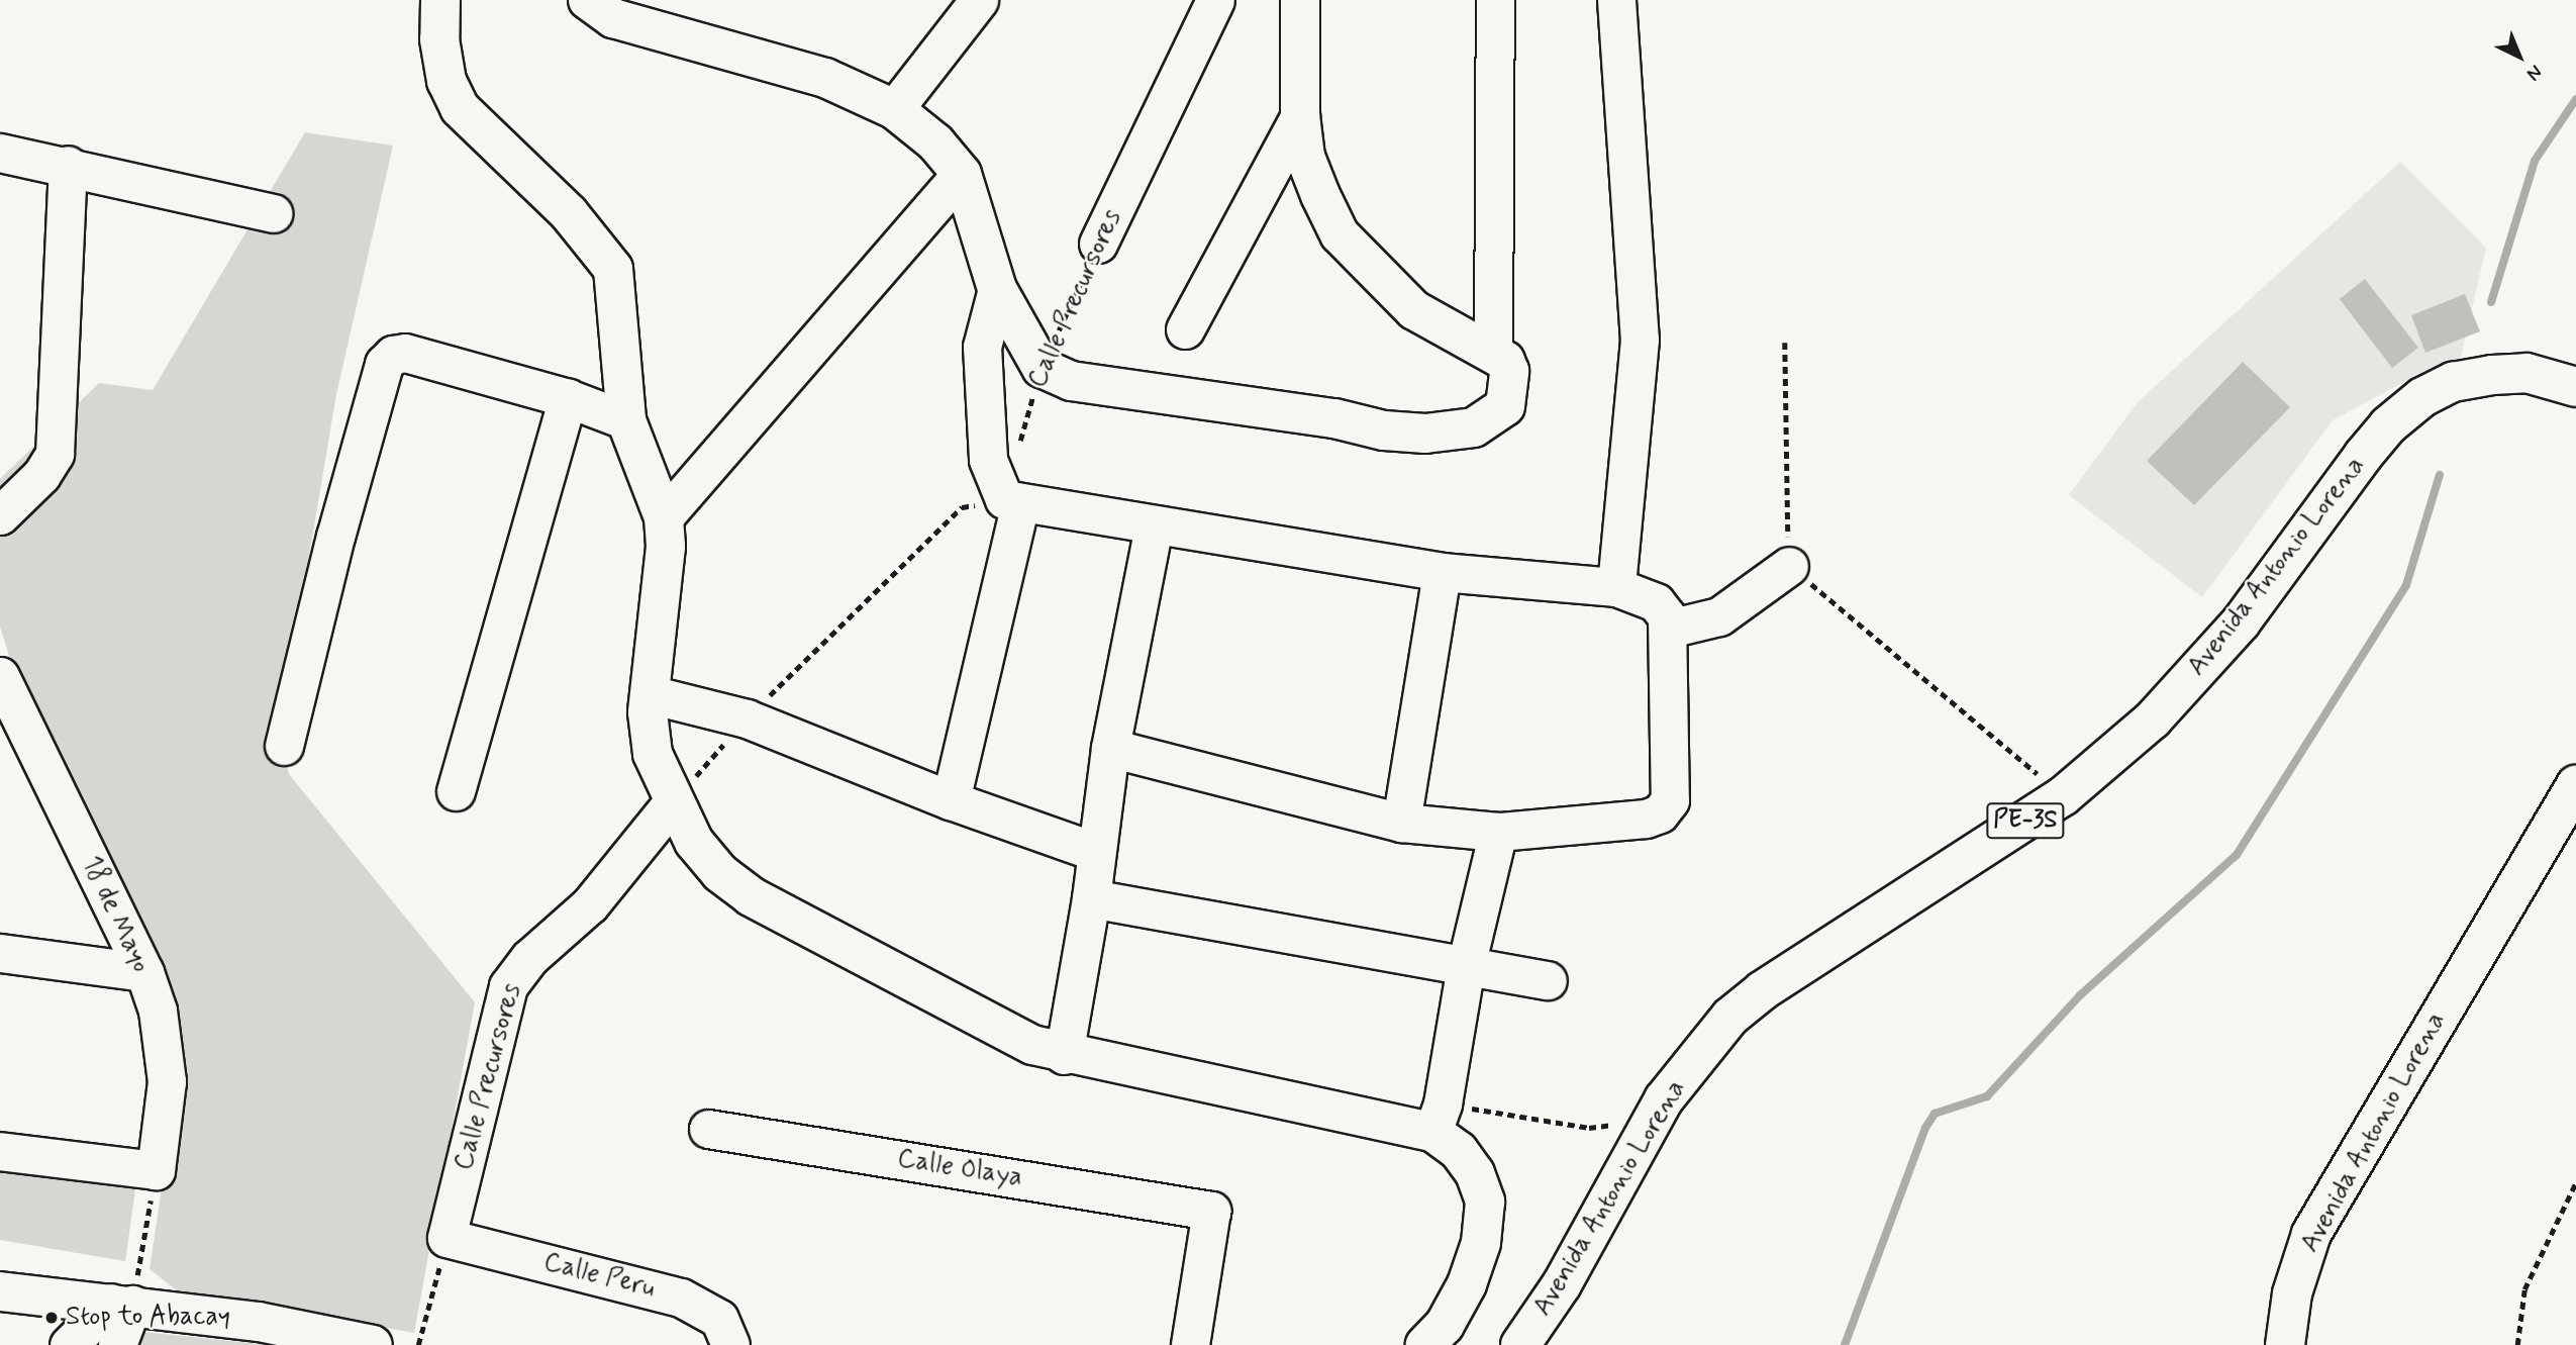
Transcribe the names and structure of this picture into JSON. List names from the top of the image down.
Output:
{
  "streets": {
    "main road": ["Avenida Antonio Lorena", "PE-3S"],
    "street": [
      "Calle Precursores",
      "18 de Mayo",
      "Calle Olaya",
      "Calle Peru"
    ]
  },
  "crossings": [
    ["Calle Precursores", "Calle Peru"]
  ],
  "places": ["Stop to Abacay"],
  "north": "bottom right"
}
